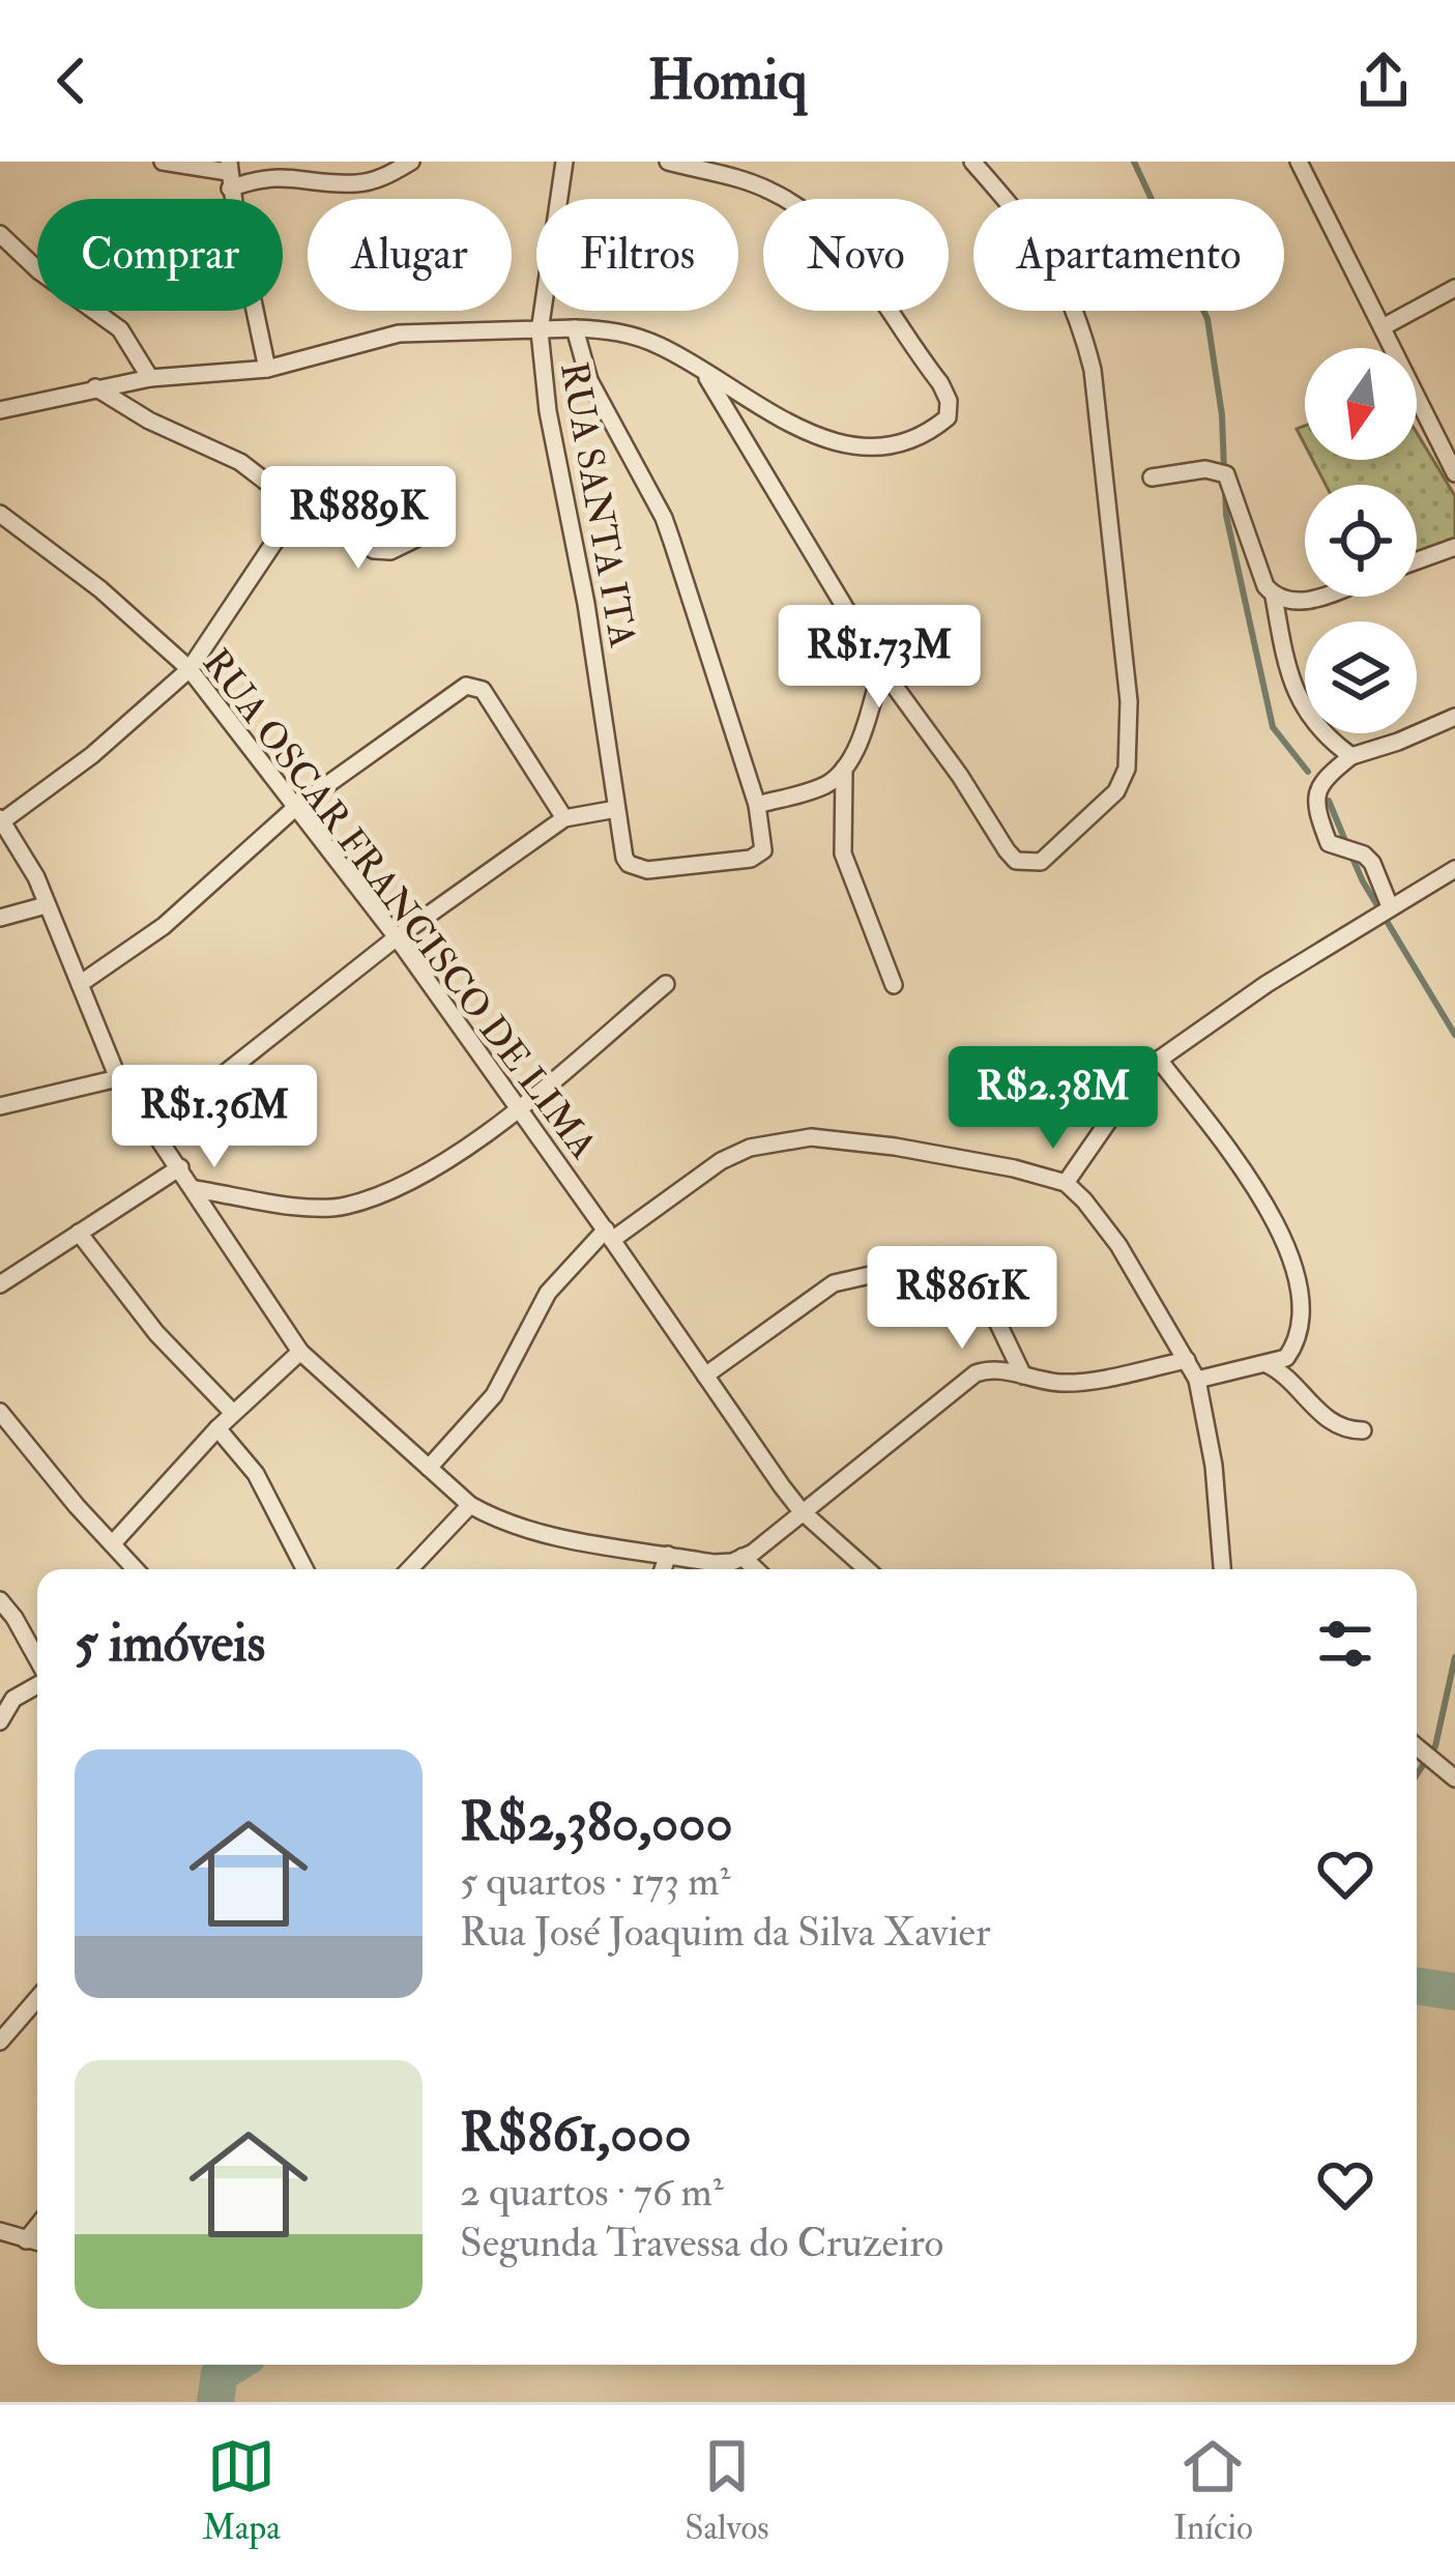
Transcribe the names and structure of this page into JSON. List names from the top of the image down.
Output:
{
  "streets": {
    "street": ["RUA SANTA ITA", "RUA OSCAR FRANCISCO DE LIMA"]
  },
  "north": "bottom",
  "page": {
    "header": "Homiq",
    "chip": [
      "Comprar",
      "Alugar",
      "Filtros",
      "Novo",
      "Apartamento"
    ],
    "price": [
      "R$889K",
      "R$1.73M",
      "R$2.38M",
      "R$1.36M",
      "R$861K"
    ],
    "heading": "5 imóveis",
    "list": [
      {
        "name": "R$2,380,000",
        "note": "5 quartos · 173 m² · Rua José Joaquim da Silva Xavier"
      },
      {
        "name": "R$861,000",
        "note": "2 quartos · 76 m² · Segunda Travessa do Cruzeiro"
      }
    ],
    "tabs": ["Mapa", "Salvos", "Início"]
  }
}
